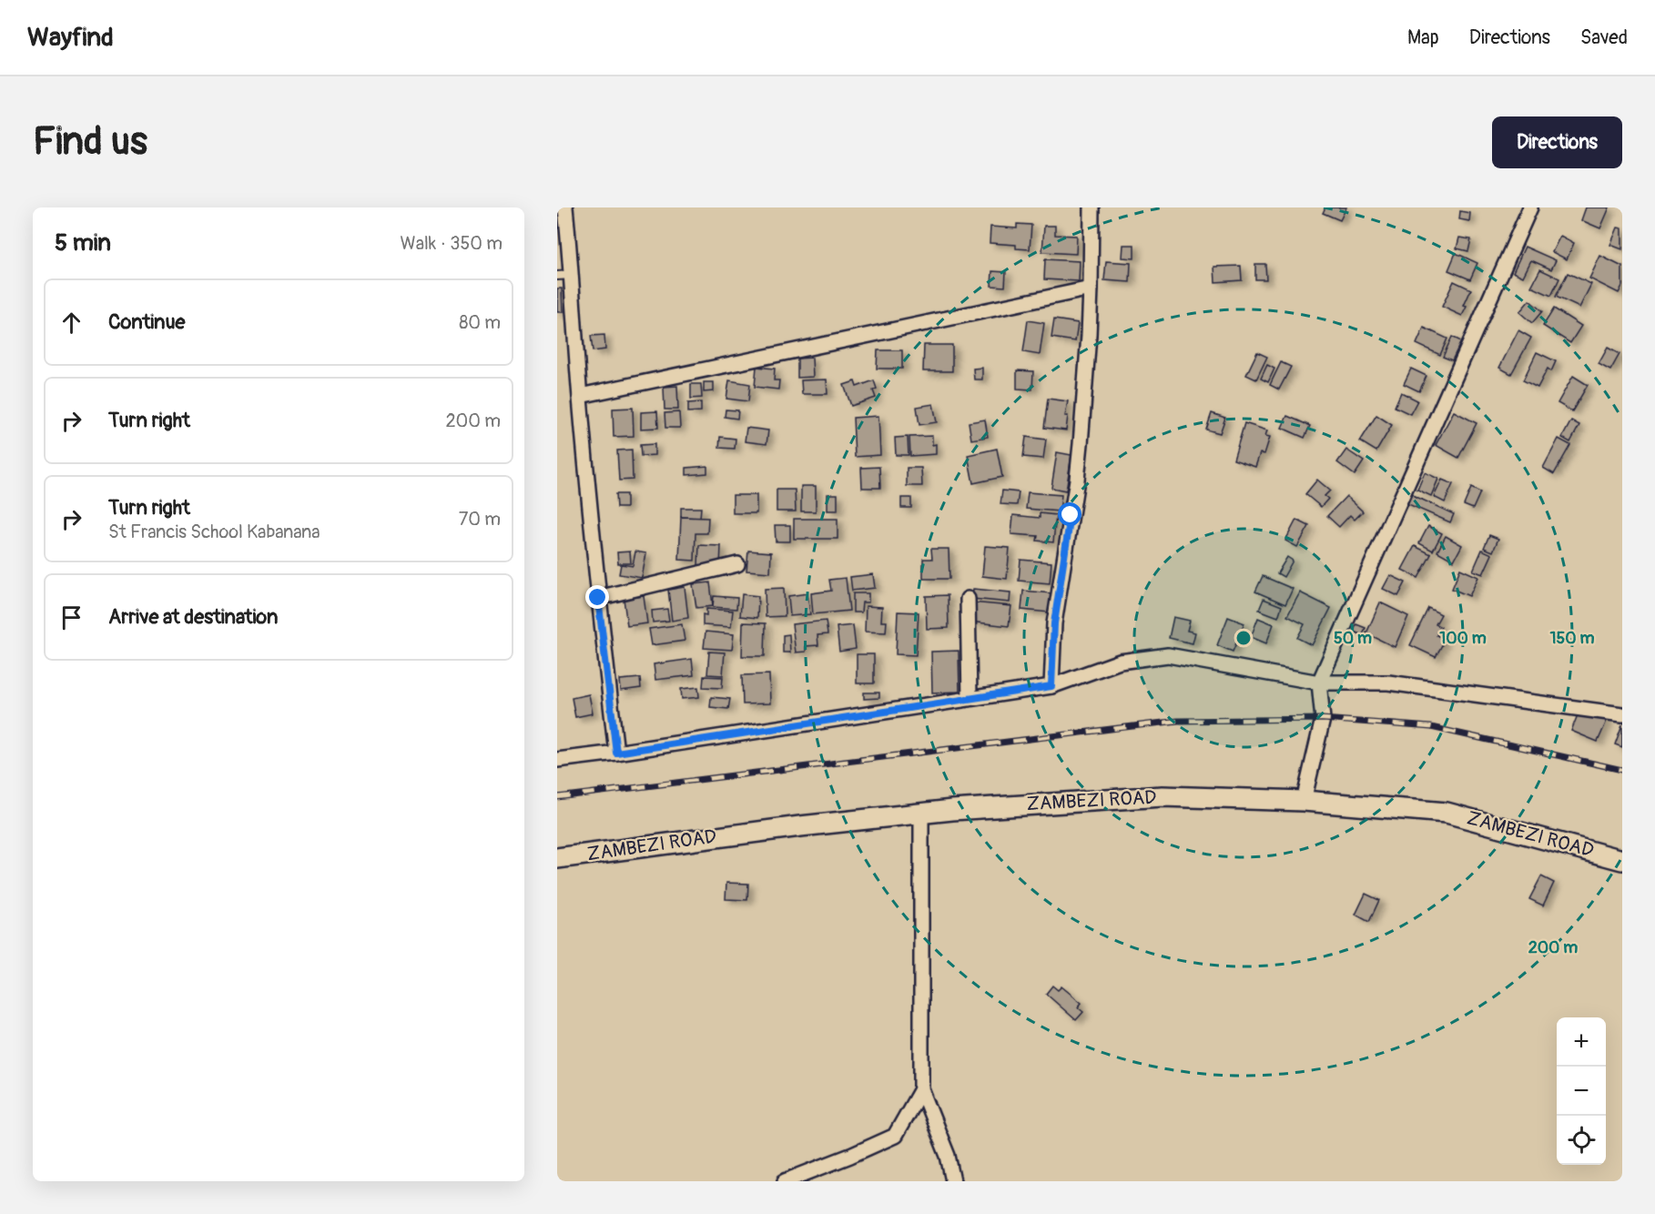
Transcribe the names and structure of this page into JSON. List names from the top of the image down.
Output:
{
  "streets": {
    "main road": ["ZAMBEZI ROAD"]
  },
  "page": {
    "header": "Wayfind",
    "nav": ["Map", "Directions", "Saved"],
    "buttons": "Directions",
    "title": "Find us",
    "heading": ["5 min", "Walk · 350 m"],
    "list": [
      ["Continue", "80 m"],
      ["Turn right", "200 m"],
      ["Turn right", "St Francis School Kabanana", "70 m"],
      "Arrive at destination"
    ],
    "map_buttons": ["+", "−"]
  },
  "rings": [
    "50 m",
    "100 m",
    "150 m",
    "200 m"
  ]
}
